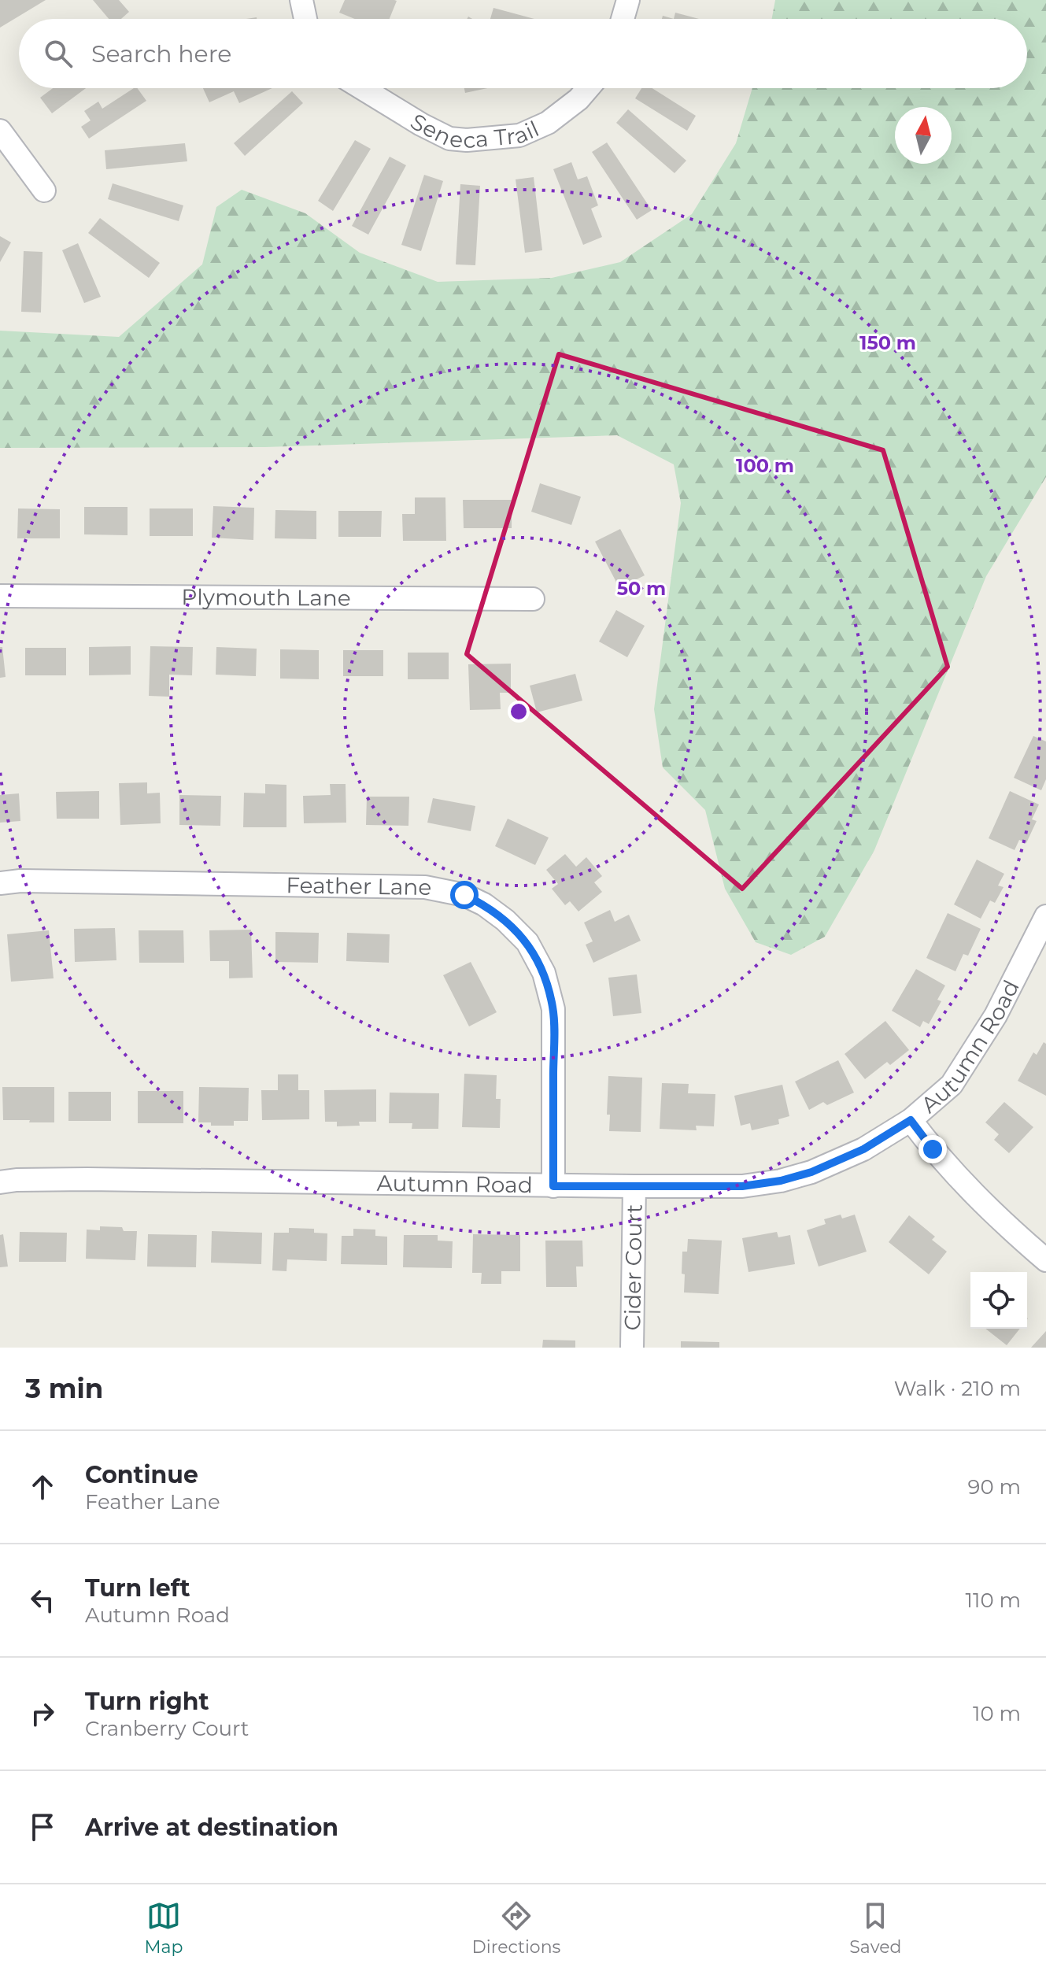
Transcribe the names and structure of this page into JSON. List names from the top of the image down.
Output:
{
  "streets": {
    "street": [
      "Seneca Trail",
      "Plymouth Lane",
      "Feather Lane",
      "Autumn Road",
      "Cider Court"
    ]
  },
  "crossings": [
    ["Feather Lane", "Autumn Road"],
    ["Autumn Road", "Cider Court"]
  ],
  "north": "top",
  "page": {
    "search": "Search here",
    "heading": ["3 min", "Walk · 210 m"],
    "list": [
      ["Continue", "Feather Lane", "90 m"],
      ["Turn left", "Autumn Road", "110 m"],
      ["Turn right", "Cranberry Court", "10 m"],
      "Arrive at destination"
    ],
    "nav": ["Map", "Directions", "Saved"]
  },
  "rings": ["150 m", "100 m", "50 m"]
}
